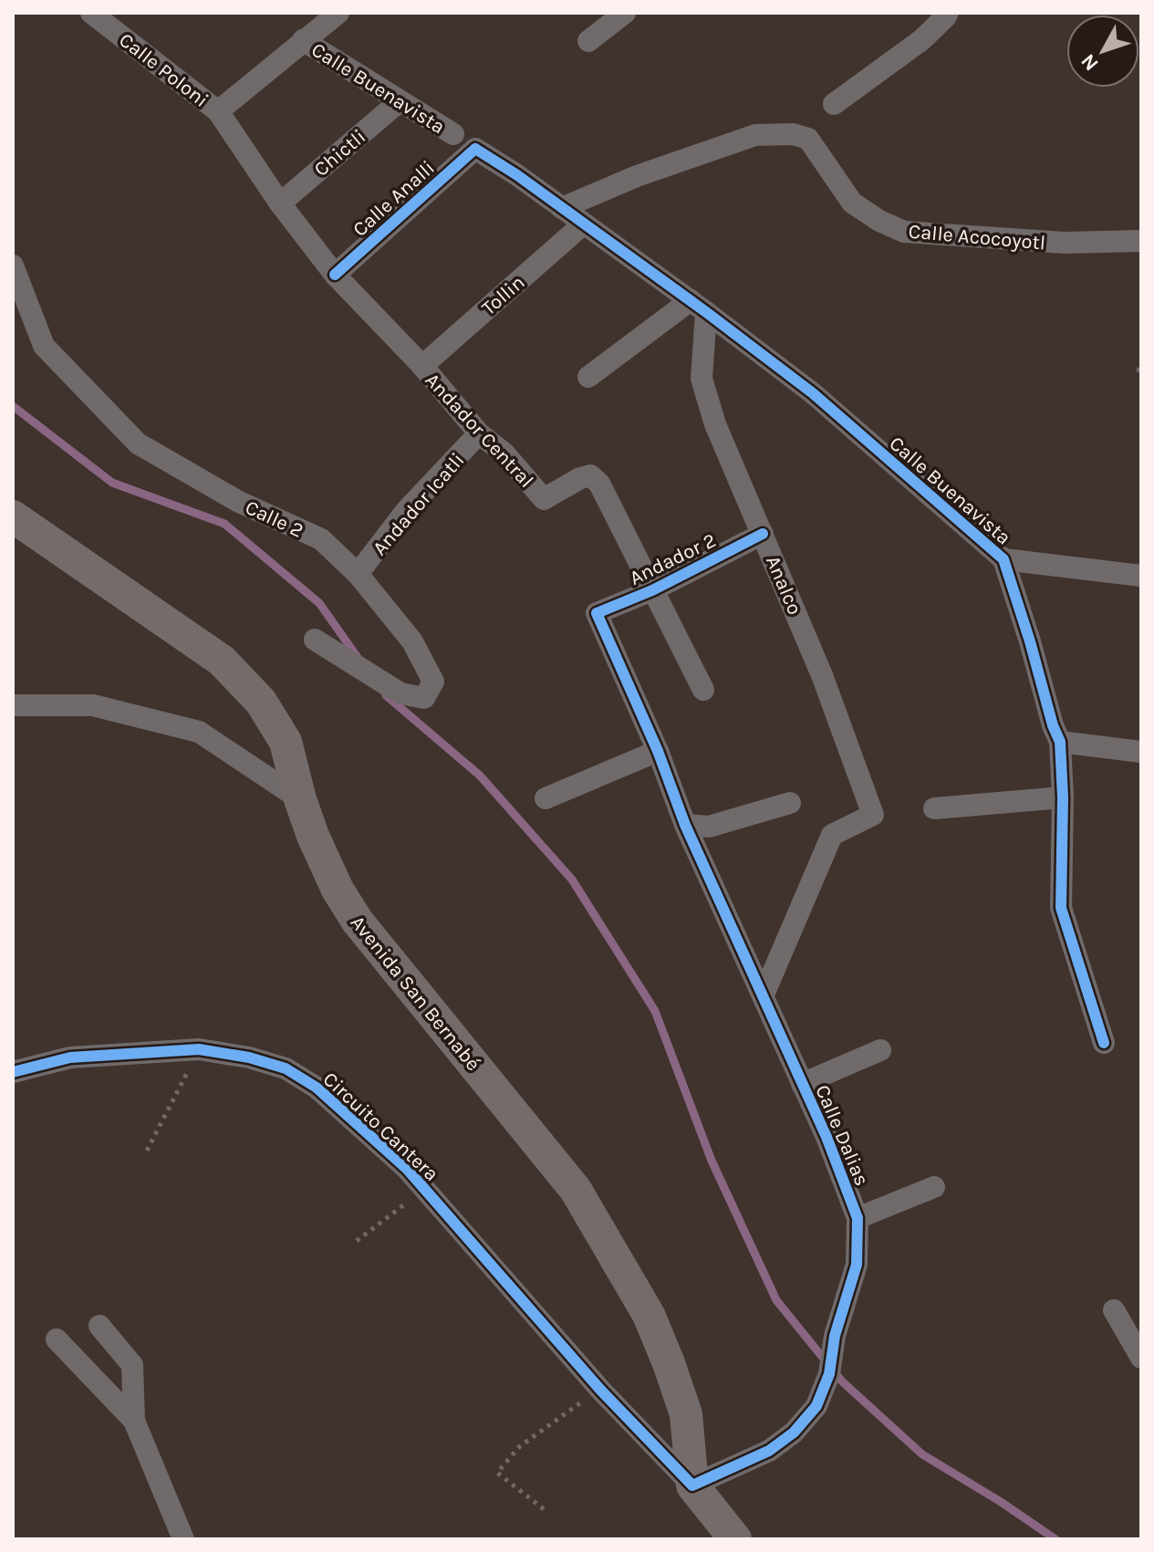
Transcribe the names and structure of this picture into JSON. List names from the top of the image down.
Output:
{
  "streets": {
    "main road": ["Avenida San Bernabé"],
    "street": [
      "Calle Poloni",
      "Calle Buenavista",
      "Chictli",
      "Calle Analli",
      "Calle Acocoyotl",
      "Tollin",
      "Andador Central",
      "Andador Icatli",
      "Calle 2",
      "Andador 2",
      "Analco",
      "Circuito Cantera",
      "Calle Dalias"
    ]
  },
  "crossings": [
    ["Calle Poloni", "Chictli"],
    ["Calle Poloni", "Andador Central"],
    ["Calle Buenavista", "Chictli"],
    ["Calle Buenavista", "Calle Analli"],
    ["Calle Buenavista", "Calle Acocoyotl"],
    ["Calle Buenavista", "Tollin"],
    ["Calle Buenavista", "Analco"],
    ["Chictli", "Andador Central"],
    ["Calle Analli", "Andador Central"],
    ["Tollin", "Andador Central"],
    ["Andador Central", "Andador Icatli"],
    ["Andador Central", "Andador 2"],
    ["Andador Icatli", "Calle 2"],
    ["Andador 2", "Analco"],
    ["Andador 2", "Calle Dalias"],
    ["Analco", "Calle Dalias"],
    ["Avenida San Bernabé", "Circuito Cantera"],
    ["Avenida San Bernabé", "Calle Dalias"],
    ["Circuito Cantera", "Calle Dalias"]
  ],
  "north": "bottom left"
}
